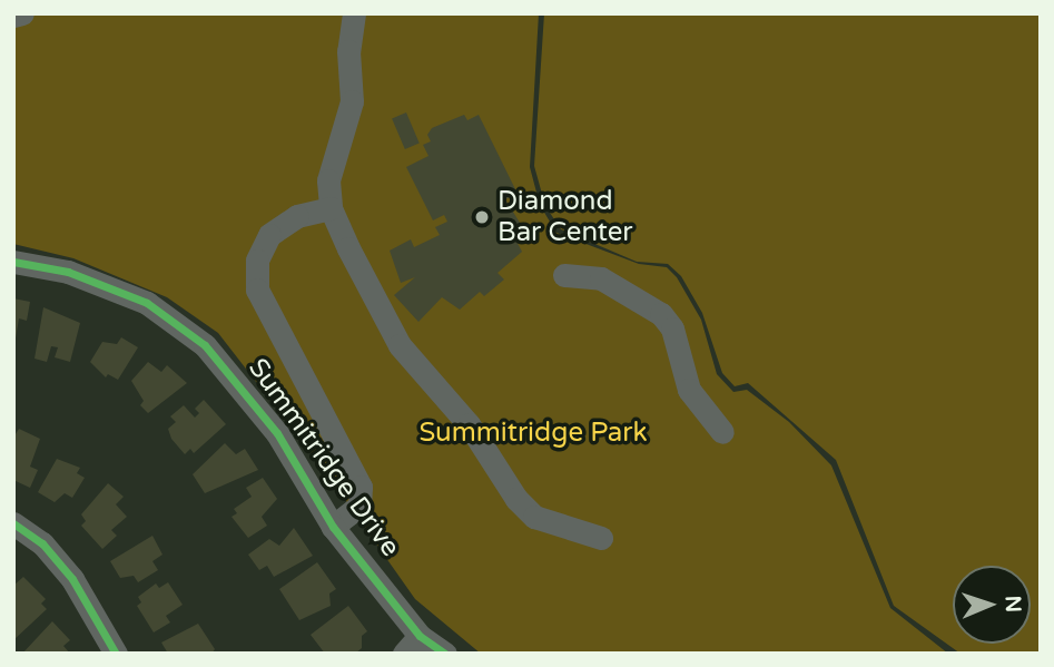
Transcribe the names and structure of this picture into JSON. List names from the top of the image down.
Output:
{
  "streets": {
    "street": ["Summitridge Drive"]
  },
  "parks": ["Summitridge Park"],
  "places": ["Diamond Bar Center"],
  "north": "right"
}
